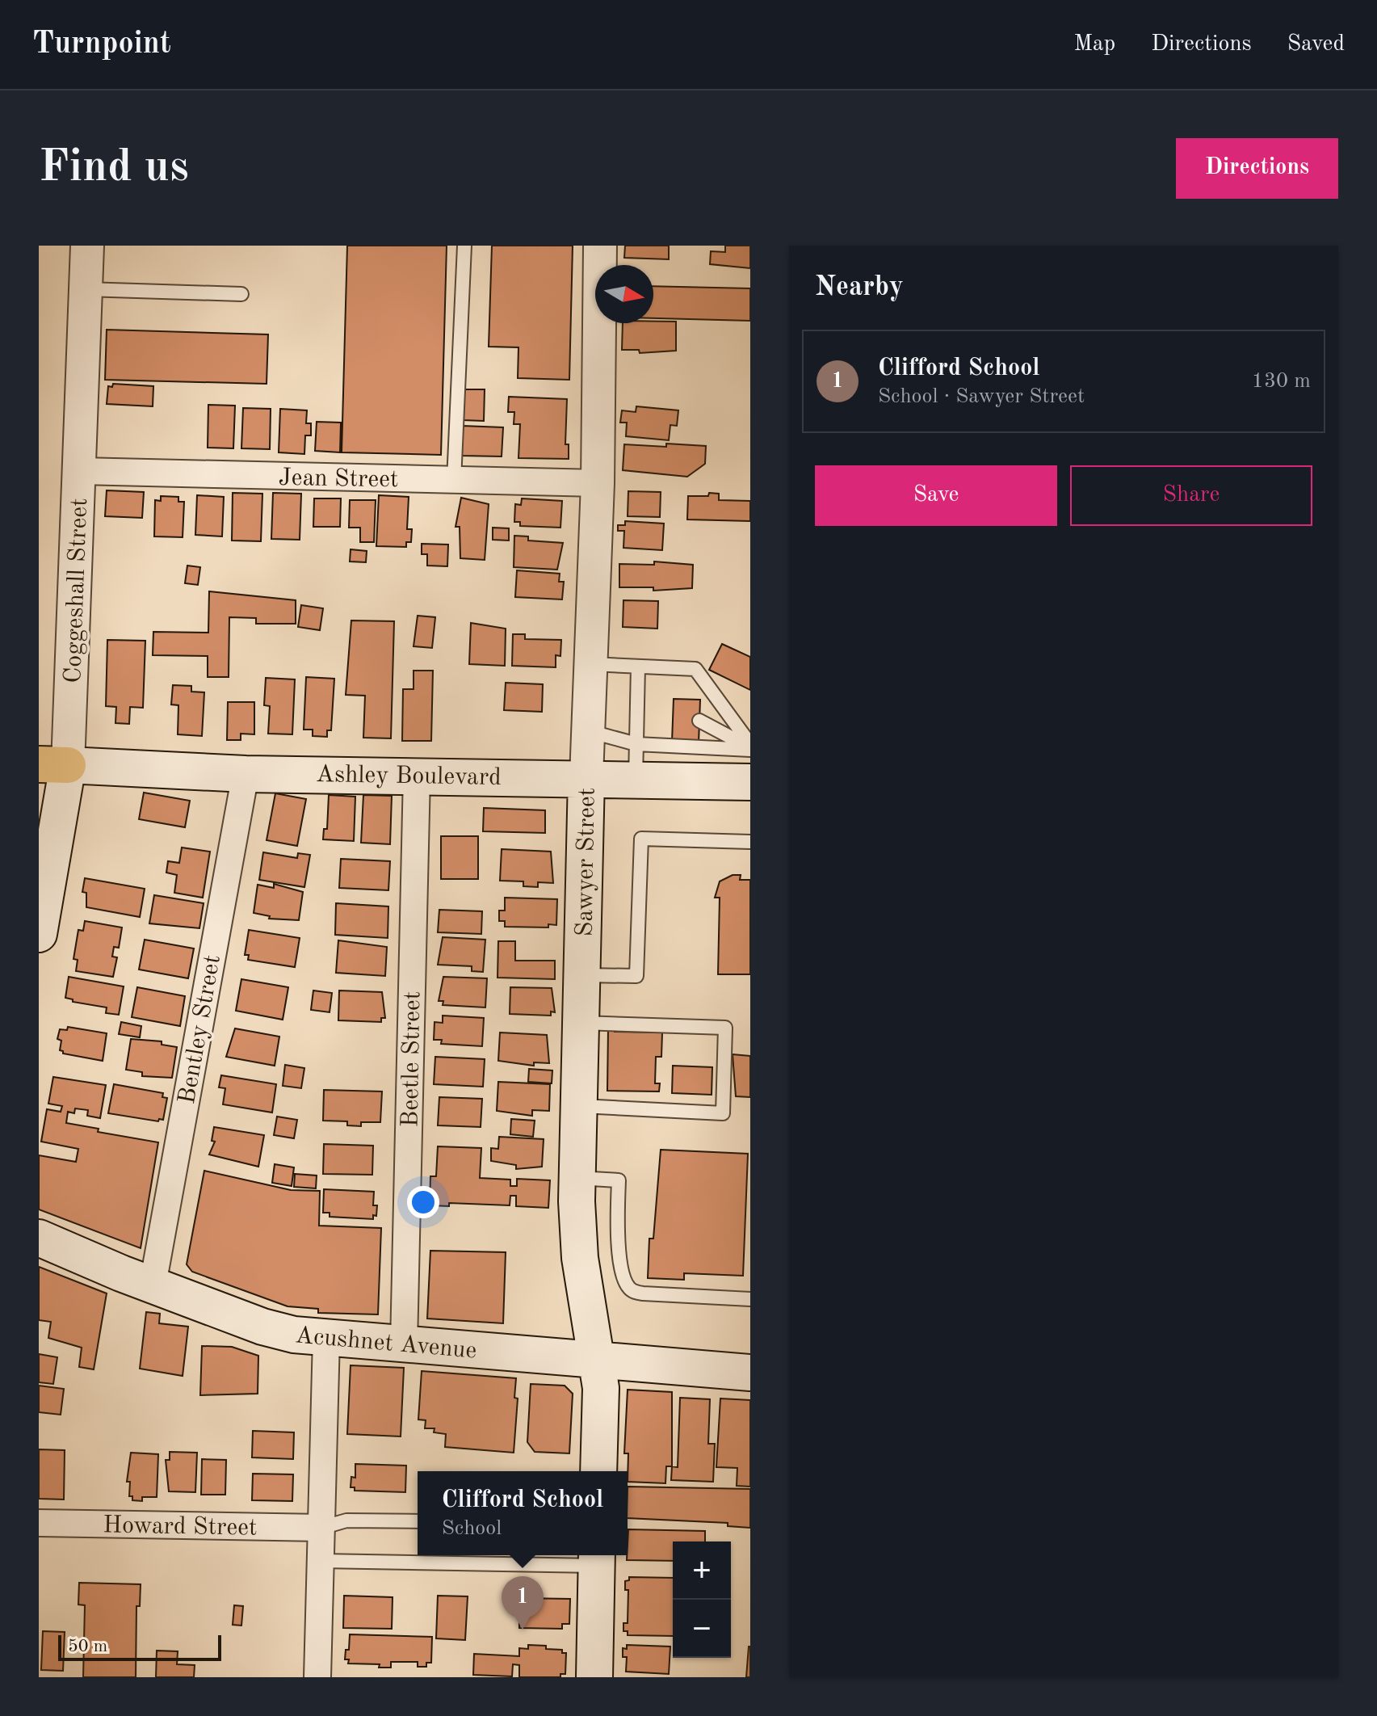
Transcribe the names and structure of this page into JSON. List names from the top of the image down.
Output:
{
  "streets": {
    "main road": [
      "Coggeshall Street",
      "Ashley Boulevard",
      "Sawyer Street",
      "Acushnet Avenue"
    ],
    "street": [
      "Jean Street",
      "Bentley Street",
      "Beetle Street",
      "Howard Street"
    ]
  },
  "crossings": [
    ["Jean Street", "Coggeshall Street"],
    ["Jean Street", "Sawyer Street"],
    ["Coggeshall Street", "Ashley Boulevard"],
    ["Ashley Boulevard", "Sawyer Street"],
    ["Ashley Boulevard", "Bentley Street"],
    ["Ashley Boulevard", "Beetle Street"],
    ["Sawyer Street", "Acushnet Avenue"],
    ["Bentley Street", "Acushnet Avenue"],
    ["Beetle Street", "Acushnet Avenue"]
  ],
  "scale_bar": "50 m",
  "north": "right",
  "page": {
    "header": "Turnpoint",
    "nav": ["Map", "Directions", "Saved"],
    "buttons": [
      "Directions",
      ["Save", "Share"]
    ],
    "title": "Find us",
    "heading": "Nearby",
    "list": [
      {
        "mark": "1",
        "name": "Clifford School",
        "note": "School · Sawyer Street",
        "value": "130 m"
      }
    ],
    "popup": ["Clifford School", "School"],
    "map_buttons": ["+", "−"],
    "pins": "1",
    "scale": "50 m"
  }
}
